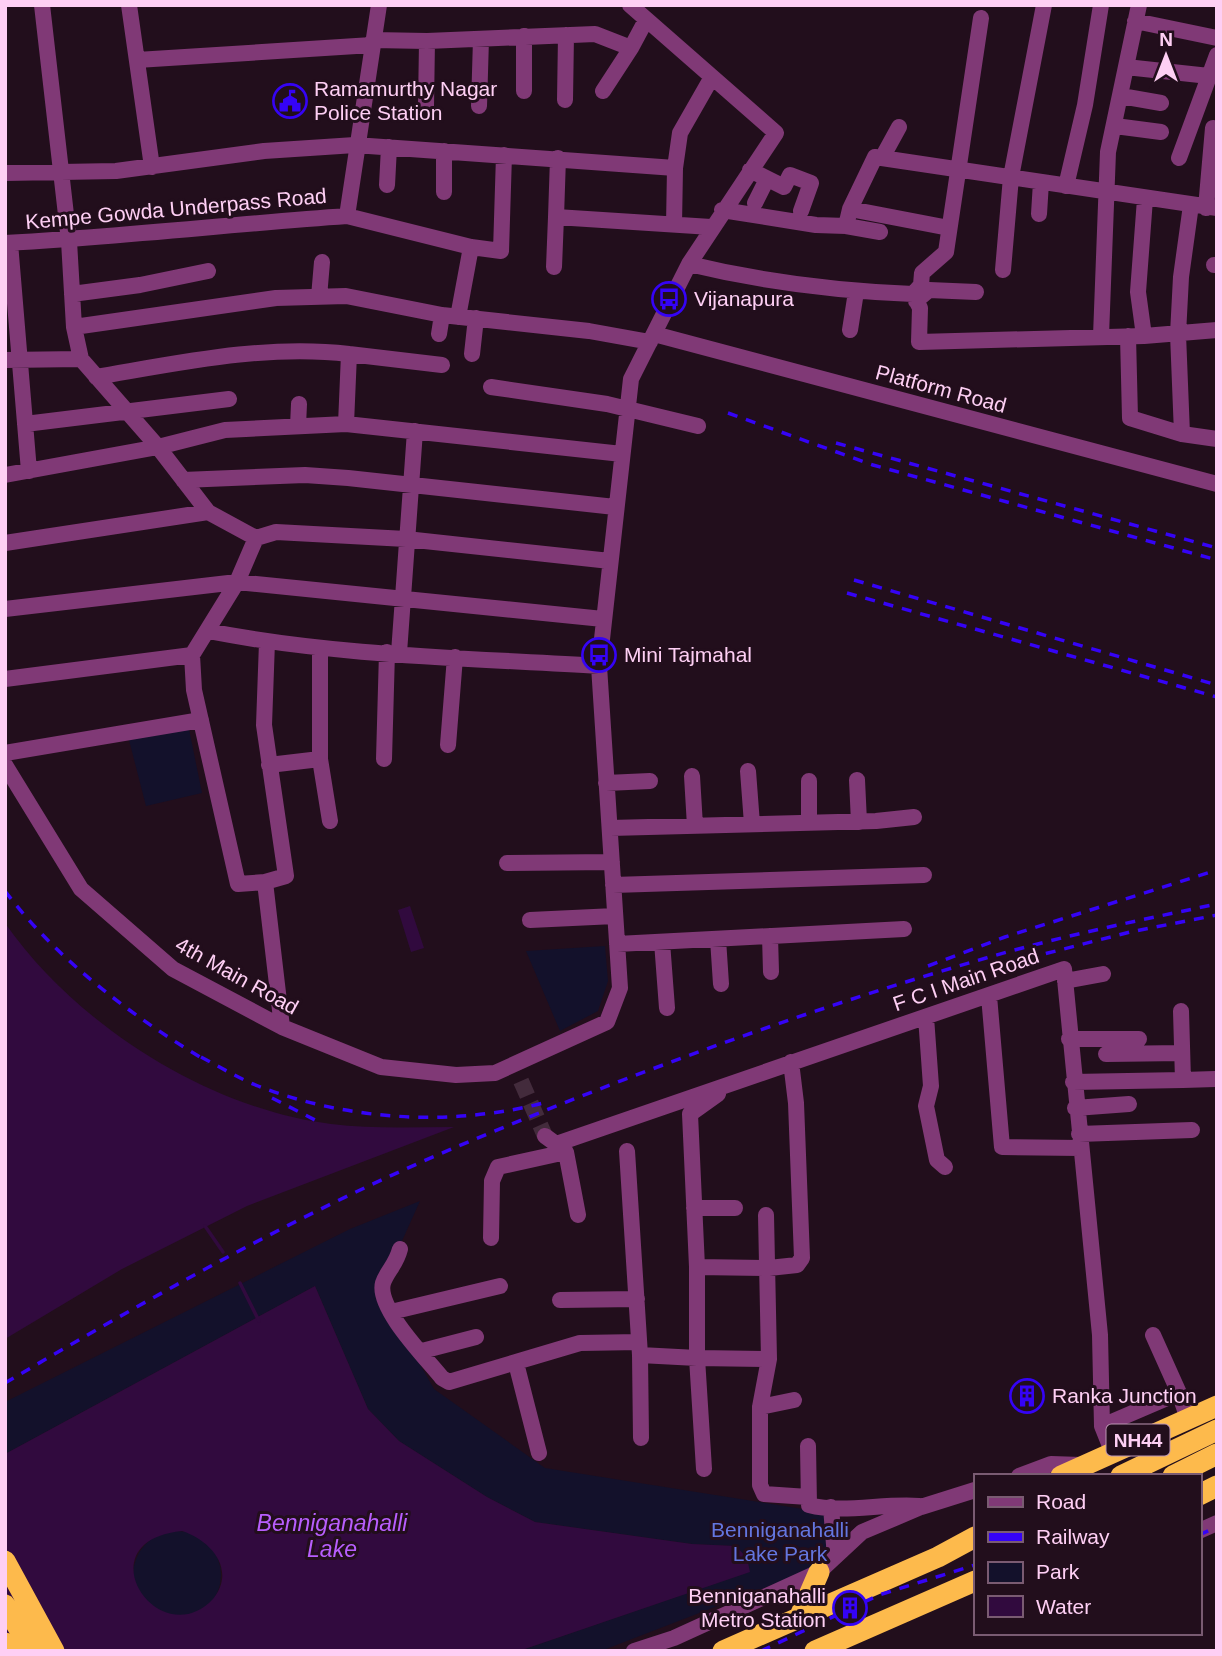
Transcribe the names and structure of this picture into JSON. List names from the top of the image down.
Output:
{
  "streets": {
    "highway": ["NH44"],
    "street": [
      "Kempe Gowda Underpass Road",
      "Platform Road",
      "4th Main Road",
      "F C I Main Road"
    ]
  },
  "crossings": [
    ["Platform Road", "4th Main Road"],
    ["F C I Main Road", "NH44"]
  ],
  "water": ["Benniganahalli Lake"],
  "parks": ["Benniganahalli Lake Park"],
  "places": {
    "public building": ["Ramamurthy Nagar Police Station"],
    "bus stop": ["Vijanapura", "Mini Tajmahal"],
    "building": ["Ranka Junction", "Benniganahalli Metro Station"]
  },
  "legend": [
    "Road",
    "Railway",
    "Park",
    "Water"
  ],
  "north": "top"
}
